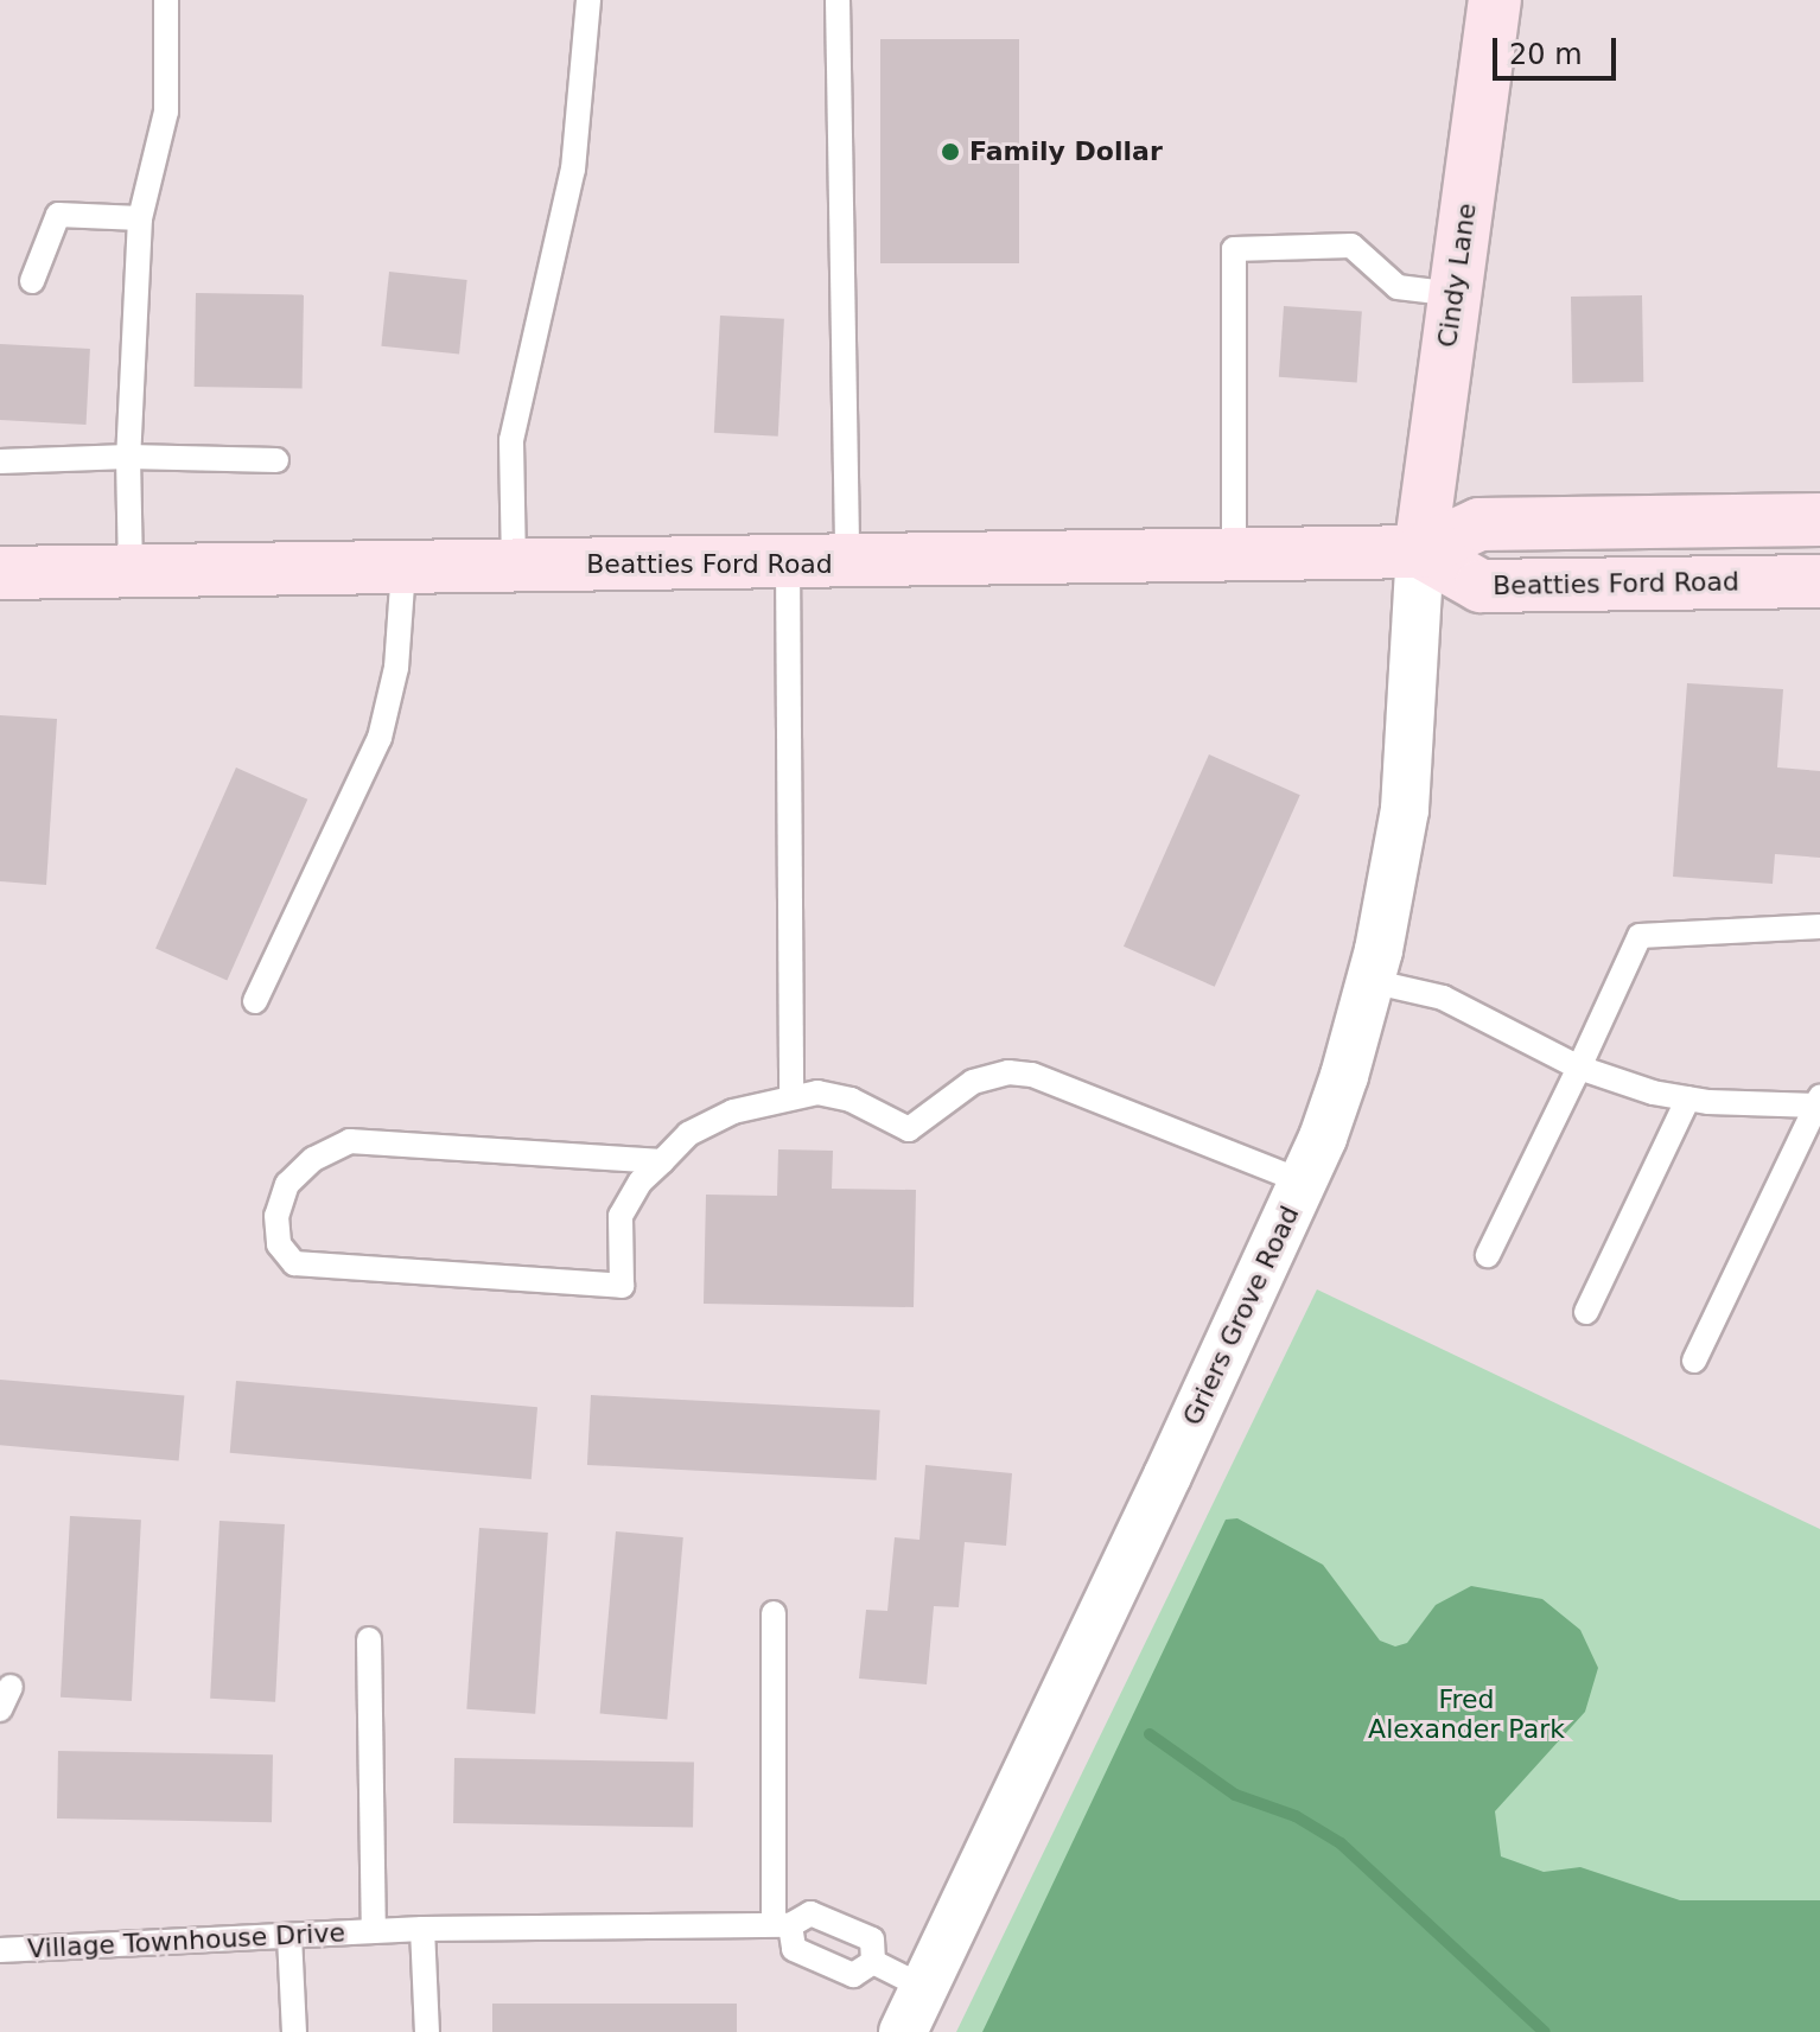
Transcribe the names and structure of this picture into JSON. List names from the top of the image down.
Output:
{
  "streets": {
    "main road": ["Cindy Lane", "Beatties Ford Road"],
    "street": ["Griers Grove Road"],
    "lane": ["Village Townhouse Drive"]
  },
  "crossings": [
    ["Cindy Lane", "Beatties Ford Road"],
    ["Cindy Lane", "Griers Grove Road"],
    ["Beatties Ford Road", "Griers Grove Road"]
  ],
  "parks": ["Fred Alexander Park"],
  "places": ["Family Dollar"],
  "scale_bar": "20 m"
}
